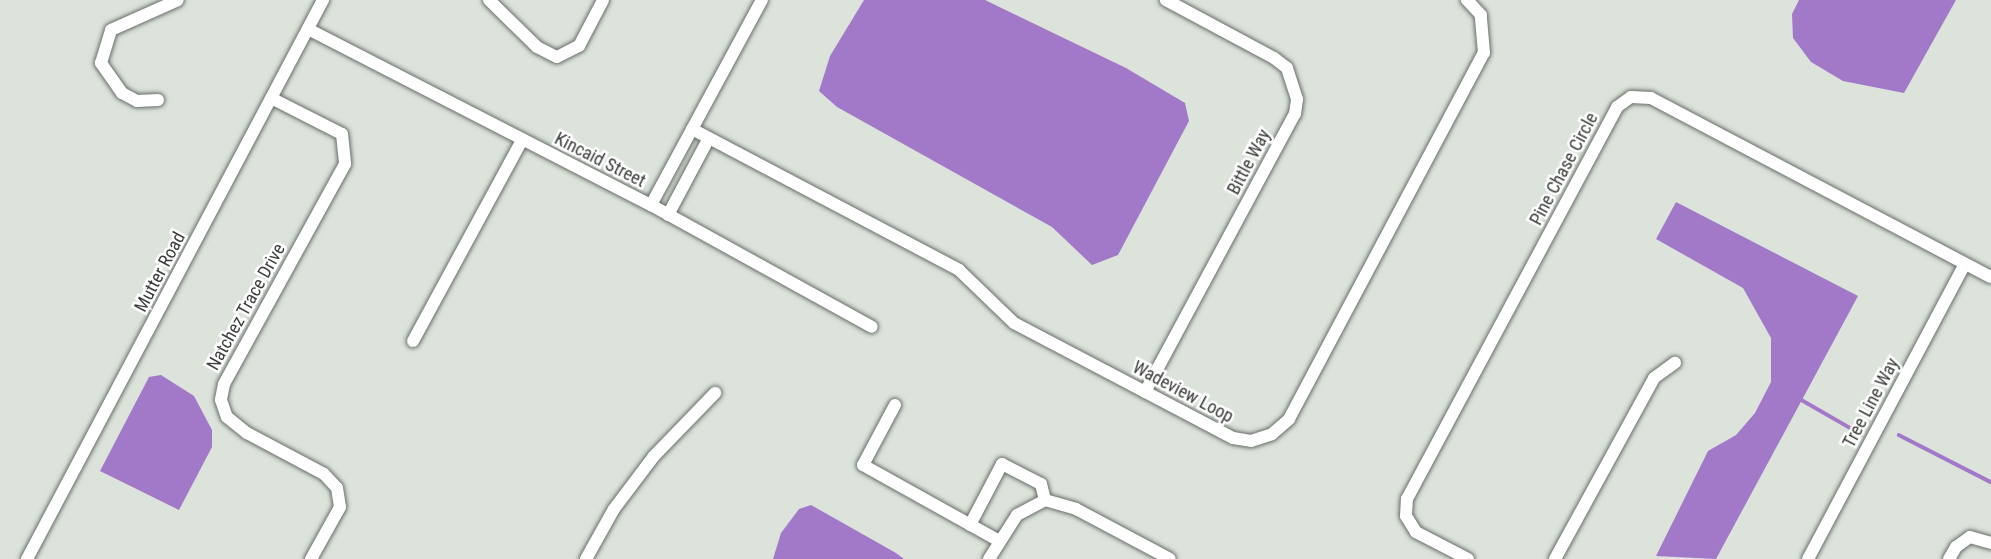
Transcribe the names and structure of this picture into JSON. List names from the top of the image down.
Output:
{
  "streets": {
    "street": [
      "Kincaid Street",
      "Bittle Way",
      "Pine Chase Circle",
      "Mutter Road",
      "Natchez Trace Drive",
      "Wadeview Loop",
      "Tree Line Way"
    ]
  },
  "crossings": [
    ["Kincaid Street", "Mutter Road"],
    ["Bittle Way", "Wadeview Loop"],
    ["Pine Chase Circle", "Tree Line Way"],
    ["Mutter Road", "Natchez Trace Drive"]
  ]
}
